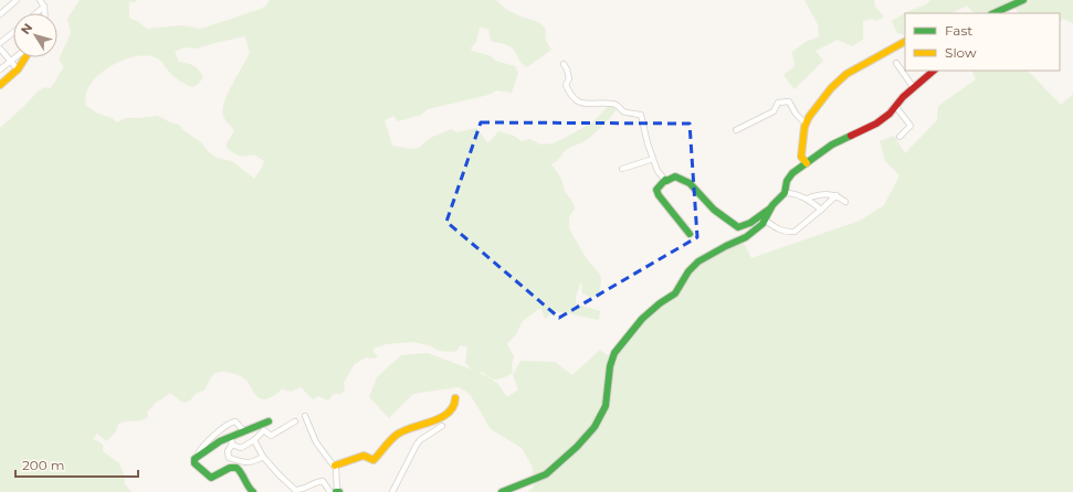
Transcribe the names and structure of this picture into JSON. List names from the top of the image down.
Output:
{
  "legend": ["Fast", "Slow"],
  "scale_bar": "200 m",
  "north": "top left"
}
